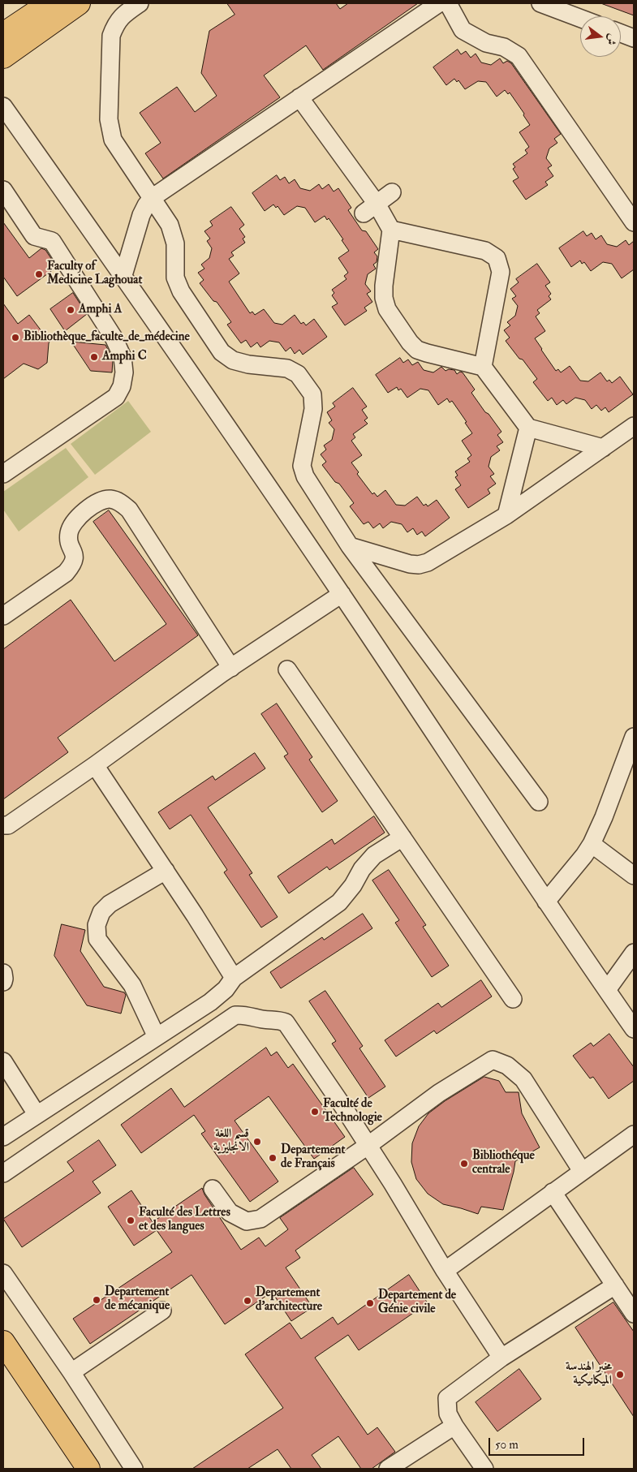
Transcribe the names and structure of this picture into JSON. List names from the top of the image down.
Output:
{
  "places": [
    "Faculty of Medicine Laghouat",
    "Amphi A",
    "Bibliothèque_faculte_de_médecine",
    "Amphi C",
    "Faculté de Technologie",
    "قسم اللغة الانجليزية",
    "Departement de Français",
    "Bibliothéque centrale",
    "Faculté des Lettres et des langues",
    "Departement de mécanique",
    "Departement d'architecture",
    "Departement de Génie civile",
    "مخبر الهندسة الميكانيكية"
  ],
  "scale_bar": "50 m",
  "north": "right"
}
